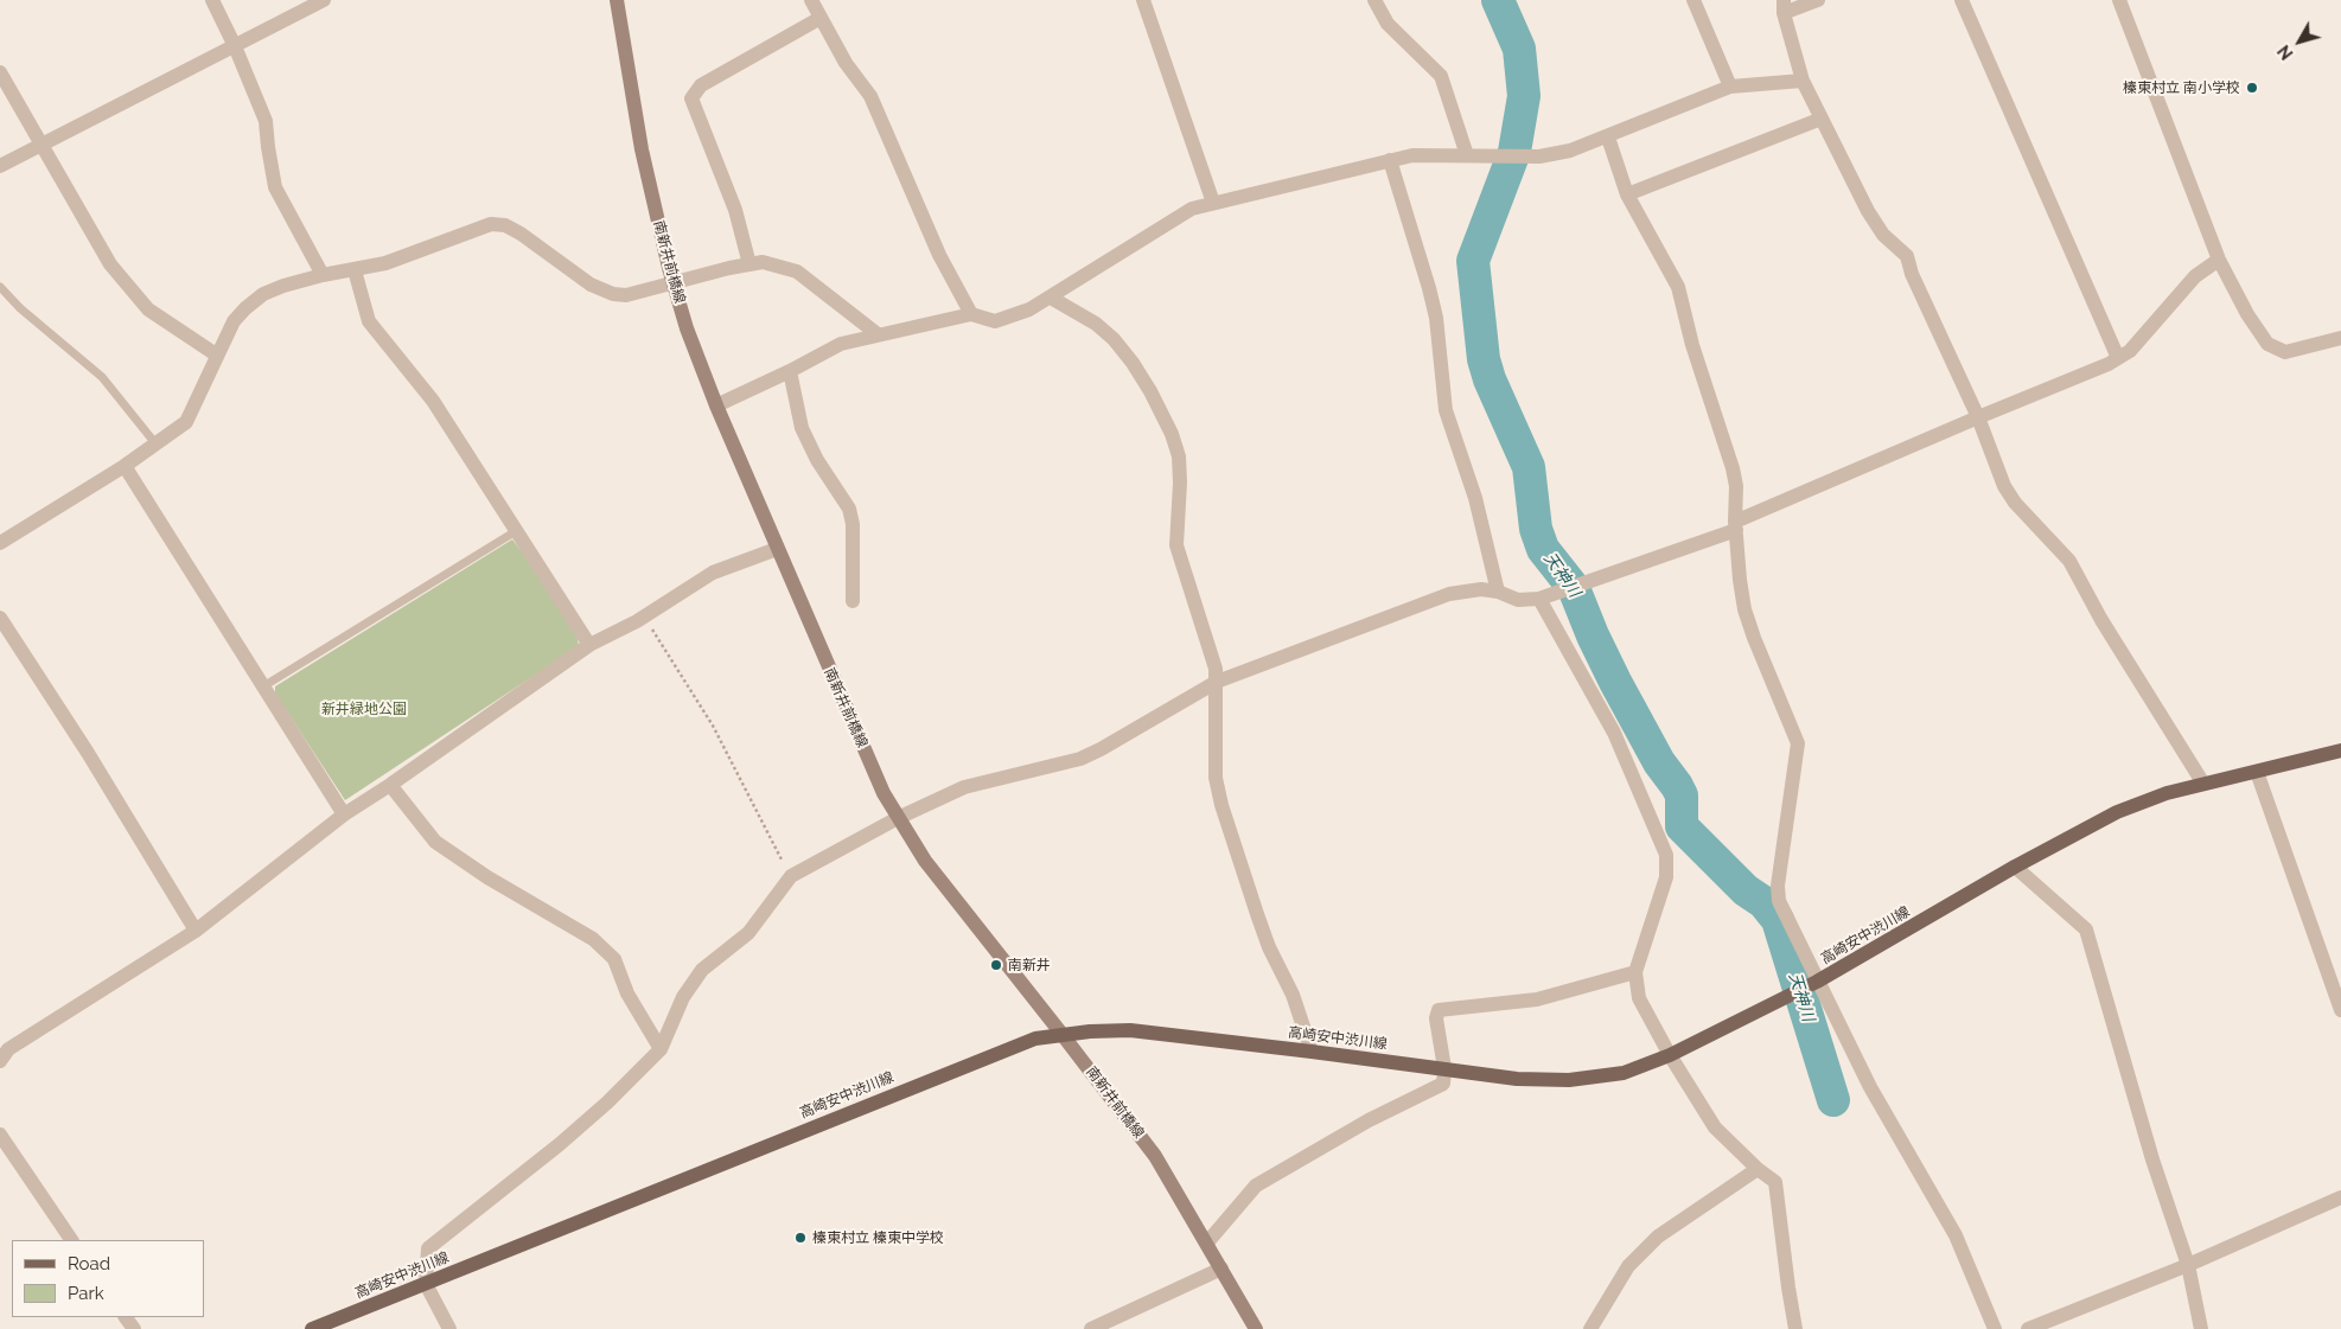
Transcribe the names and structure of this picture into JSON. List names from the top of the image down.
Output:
{
  "streets": {
    "main road": ["南新井前橋線", "高崎安中渋川線"]
  },
  "crossings": [
    ["南新井前橋線", "高崎安中渋川線"]
  ],
  "water": ["天神川"],
  "parks": ["新井緑地公園"],
  "places": ["榛東村立 南小学校", "南新井", "榛東村立 榛東中学校"],
  "legend": ["Road", "Park"],
  "north": "bottom left"
}
